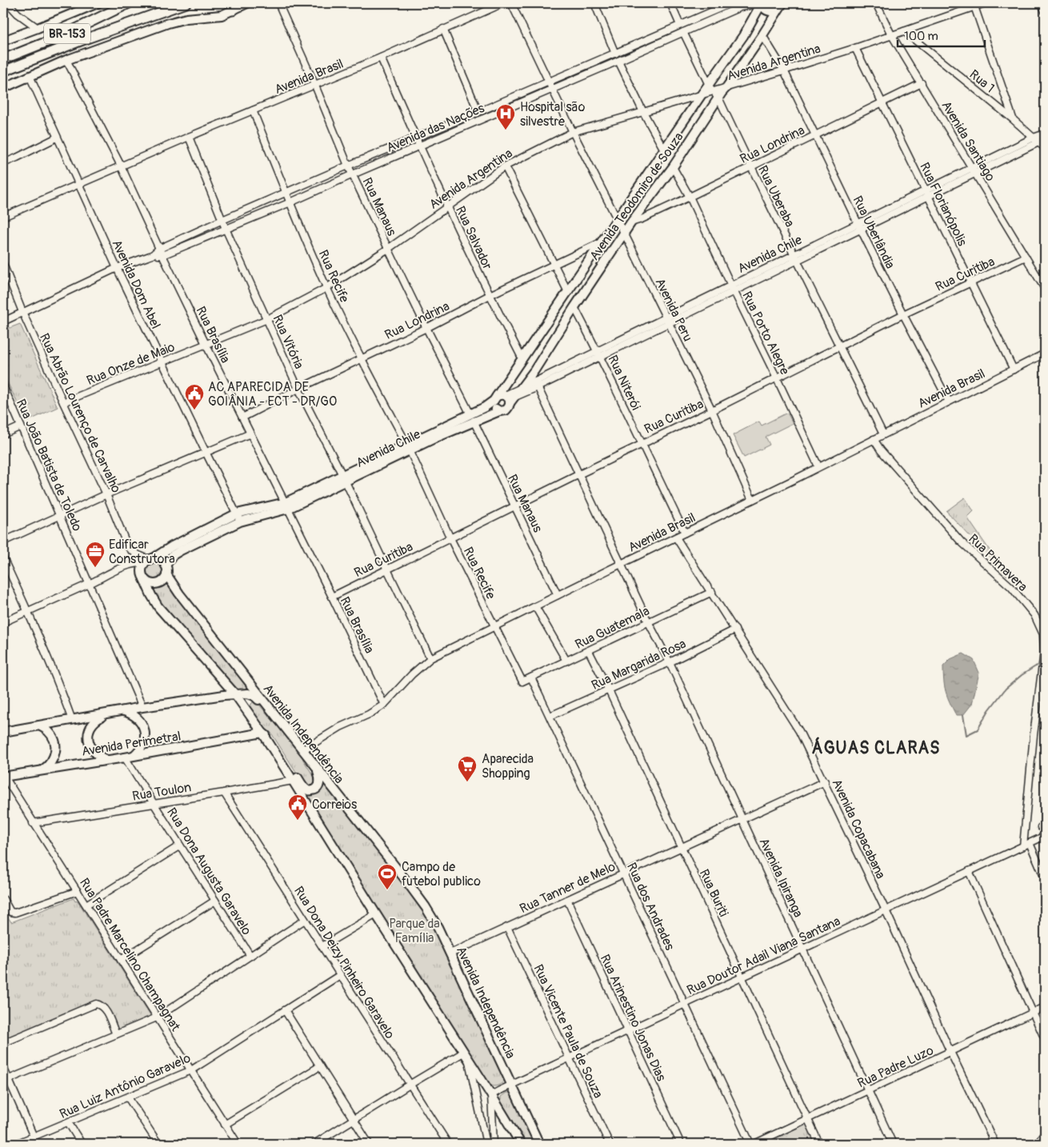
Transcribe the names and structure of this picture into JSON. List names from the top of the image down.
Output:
{
  "streets": {
    "highway": ["BR-153"],
    "main road": [
      "Avenida Teodomiro de Souza",
      "Avenida Chile",
      "Avenida Independência",
      "Avenida Perimetral"
    ],
    "street": [
      "Avenida Argentina",
      "Avenida Brasil",
      "Rua 1",
      "Avenida das Nações",
      "Avenida Santiago",
      "Rua Londrina",
      "Rua Uberaba",
      "Rua Florianópolis",
      "Rua Manaus",
      "Rua Uberlândia",
      "Rua Salvador",
      "Rua Curitiba",
      "Rua Recife",
      "Avenida Dom Abel",
      "Avenida Peru",
      "Rua Porto Alegre",
      "Rua Brasília",
      "Rua Vitória",
      "Rua Onze de Maio",
      "Rua Niterói",
      "Rua Abrão Lourenço de Carvalho",
      "Rua João Batista de Toledo",
      "Rua Primavera",
      "Rua Guatemala",
      "Rua Margarida Rosa",
      "Rua Toulon",
      "Avenida Copacabana",
      "Rua Dona Augusta Garavelo",
      "Avenida Ipiranga",
      "Rua Tanner de Melo",
      "Rua Buriti",
      "Rua dos Andrades",
      "Rua Padre Marcelino Champagnat",
      "Rua Doutor Adail Viana Santana",
      "Rua Dona Deizy Pinheiro Garavelo",
      "Rua Arinestino Jonas Dias",
      "Rua Vicente Paula de Souza",
      "Rua Padre Luzo",
      "Rua Luiz Antônio Garavelo"
    ]
  },
  "crossings": [
    ["Avenida Argentina", "Rua 1"],
    ["Avenida Argentina", "Avenida Santiago"],
    ["Avenida Argentina", "Avenida Teodomiro de Souza"],
    ["Avenida Argentina", "Rua Florianópolis"],
    ["Avenida Argentina", "Rua Manaus"],
    ["Avenida Argentina", "Rua Uberlândia"],
    ["Avenida Argentina", "Rua Salvador"],
    ["Avenida Argentina", "Rua Recife"],
    ["Avenida Argentina", "Avenida Peru"],
    ["Avenida Argentina", "Rua Brasília"],
    ["Avenida Argentina", "Rua Vitória"],
    ["Avenida Argentina", "Rua Onze de Maio"],
    ["Avenida Brasil", "Rua Uberaba"],
    ["Avenida Brasil", "Rua Florianópolis"],
    ["Avenida Brasil", "Rua Manaus"],
    ["Avenida Brasil", "Rua Uberlândia"],
    ["Avenida Brasil", "Rua Salvador"],
    ["Avenida Brasil", "Rua Recife"],
    ["Avenida Brasil", "Avenida Dom Abel"],
    ["Avenida Brasil", "Avenida Peru"],
    ["Avenida Brasil", "Rua Porto Alegre"],
    ["Avenida Brasil", "Rua Brasília"],
    ["Avenida Brasil", "Rua Vitória"],
    ["Avenida Brasil", "Rua Niterói"],
    ["Avenida Brasil", "Rua Primavera"],
    ["Avenida Brasil", "Avenida Independência"],
    ["Avenida Brasil", "Avenida Copacabana"],
    ["Rua 1", "Avenida Chile"],
    ["Avenida das Nações", "Avenida Teodomiro de Souza"],
    ["Avenida das Nações", "Rua Uberaba"],
    ["Avenida das Nações", "Rua Manaus"],
    ["Avenida das Nações", "Rua Salvador"],
    ["Avenida das Nações", "Rua Recife"],
    ["Avenida das Nações", "Avenida Peru"],
    ["Avenida das Nações", "Rua Brasília"],
    ["Avenida das Nações", "Rua Vitória"],
    ["Avenida Santiago", "Rua Londrina"],
    ["Avenida Santiago", "Avenida Chile"],
    ["Avenida Santiago", "Rua Curitiba"],
    ["Rua Londrina", "Avenida Teodomiro de Souza"],
    ["Rua Londrina", "Rua Uberaba"],
    ["Rua Londrina", "Rua Florianópolis"],
    ["Rua Londrina", "Rua Manaus"],
    ["Rua Londrina", "Rua Uberlândia"],
    ["Rua Londrina", "Rua Salvador"],
    ["Rua Londrina", "Rua Recife"],
    ["Rua Londrina", "Rua Porto Alegre"],
    ["Rua Londrina", "Rua Brasília"],
    ["Rua Londrina", "Rua Vitória"],
    ["Avenida Teodomiro de Souza", "Rua Uberaba"],
    ["Avenida Teodomiro de Souza", "Rua Uberlândia"],
    ["Avenida Teodomiro de Souza", "Rua Salvador"],
    ["Avenida Teodomiro de Souza", "Avenida Chile"],
    ["Avenida Teodomiro de Souza", "Avenida Peru"],
    ["Avenida Teodomiro de Souza", "Rua Porto Alegre"],
    ["Avenida Teodomiro de Souza", "Rua Niterói"],
    ["Rua Uberaba", "Avenida Chile"],
    ["Rua Uberaba", "Rua Curitiba"],
    ["Rua Florianópolis", "Avenida Chile"],
    ["Rua Florianópolis", "Rua Curitiba"],
    ["Rua Manaus", "Avenida Chile"],
    ["Rua Manaus", "Rua Curitiba"],
    ["Rua Uberlândia", "Avenida Chile"],
    ["Rua Uberlândia", "Rua Curitiba"],
    ["Avenida Chile", "Rua Recife"],
    ["Avenida Chile", "Avenida Dom Abel"],
    ["Avenida Chile", "Avenida Peru"],
    ["Avenida Chile", "Rua Porto Alegre"],
    ["Avenida Chile", "Rua Brasília"],
    ["Avenida Chile", "Rua Vitória"],
    ["Avenida Chile", "Rua Niterói"],
    ["Rua Curitiba", "Rua Recife"],
    ["Rua Curitiba", "Avenida Peru"],
    ["Rua Curitiba", "Rua Porto Alegre"],
    ["Rua Curitiba", "Rua Brasília"],
    ["Rua Curitiba", "Rua Vitória"],
    ["Rua Curitiba", "Rua Niterói"],
    ["Rua Recife", "Rua Guatemala"],
    ["Avenida Dom Abel", "Rua Onze de Maio"],
    ["Rua Brasília", "Rua Onze de Maio"],
    ["Rua Onze de Maio", "Rua Abrão Lourenço de Carvalho"],
    ["Rua Abrão Lourenço de Carvalho", "Avenida Independência"],
    ["Rua Primavera", "Rua Doutor Adail Viana Santana"],
    ["Rua Guatemala", "Avenida Copacabana"],
    ["Rua Guatemala", "Avenida Ipiranga"],
    ["Rua Guatemala", "Rua Buriti"],
    ["Rua Guatemala", "Rua dos Andrades"],
    ["Rua Margarida Rosa", "Avenida Copacabana"],
    ["Rua Margarida Rosa", "Avenida Ipiranga"],
    ["Rua Margarida Rosa", "Rua Buriti"],
    ["Rua Margarida Rosa", "Rua dos Andrades"],
    ["Avenida Independência", "Rua Tanner de Melo"],
    ["Avenida Independência", "Rua Doutor Adail Viana Santana"],
    ["Avenida Perimetral", "Rua Dona Augusta Garavelo"],
    ["Avenida Perimetral", "Rua Padre Marcelino Champagnat"],
    ["Rua Toulon", "Rua Dona Augusta Garavelo"],
    ["Rua Toulon", "Rua Padre Marcelino Champagnat"],
    ["Rua Toulon", "Rua Dona Deizy Pinheiro Garavelo"],
    ["Avenida Copacabana", "Rua Tanner de Melo"],
    ["Avenida Copacabana", "Rua Doutor Adail Viana Santana"],
    ["Avenida Copacabana", "Rua Padre Luzo"],
    ["Avenida Ipiranga", "Rua Tanner de Melo"],
    ["Avenida Ipiranga", "Rua Doutor Adail Viana Santana"],
    ["Avenida Ipiranga", "Rua Padre Luzo"],
    ["Rua Tanner de Melo", "Rua Buriti"],
    ["Rua Tanner de Melo", "Rua dos Andrades"],
    ["Rua Tanner de Melo", "Rua Arinestino Jonas Dias"],
    ["Rua Tanner de Melo", "Rua Vicente Paula de Souza"],
    ["Rua Buriti", "Rua Doutor Adail Viana Santana"],
    ["Rua Buriti", "Rua Padre Luzo"],
    ["Rua dos Andrades", "Rua Doutor Adail Viana Santana"],
    ["Rua Padre Marcelino Champagnat", "Rua Luiz Antônio Garavelo"],
    ["Rua Doutor Adail Viana Santana", "Rua Arinestino Jonas Dias"],
    ["Rua Doutor Adail Viana Santana", "Rua Vicente Paula de Souza"],
    ["Rua Dona Deizy Pinheiro Garavelo", "Rua Luiz Antônio Garavelo"]
  ],
  "districts": ["ÁGUAS CLARAS"],
  "parks": ["Parque da Família"],
  "places": {
    "hospital": ["Hospital são silvestre"],
    "public building": ["AC APARECIDA DE GOIÂNIA - ECT - DR/GO", "Correios"],
    "office": ["Edificar Construtora"],
    "supermarket": ["Aparecida Shopping"],
    "sports": ["Campo de futebol publico"]
  },
  "scale_bar": "100 m"
}
